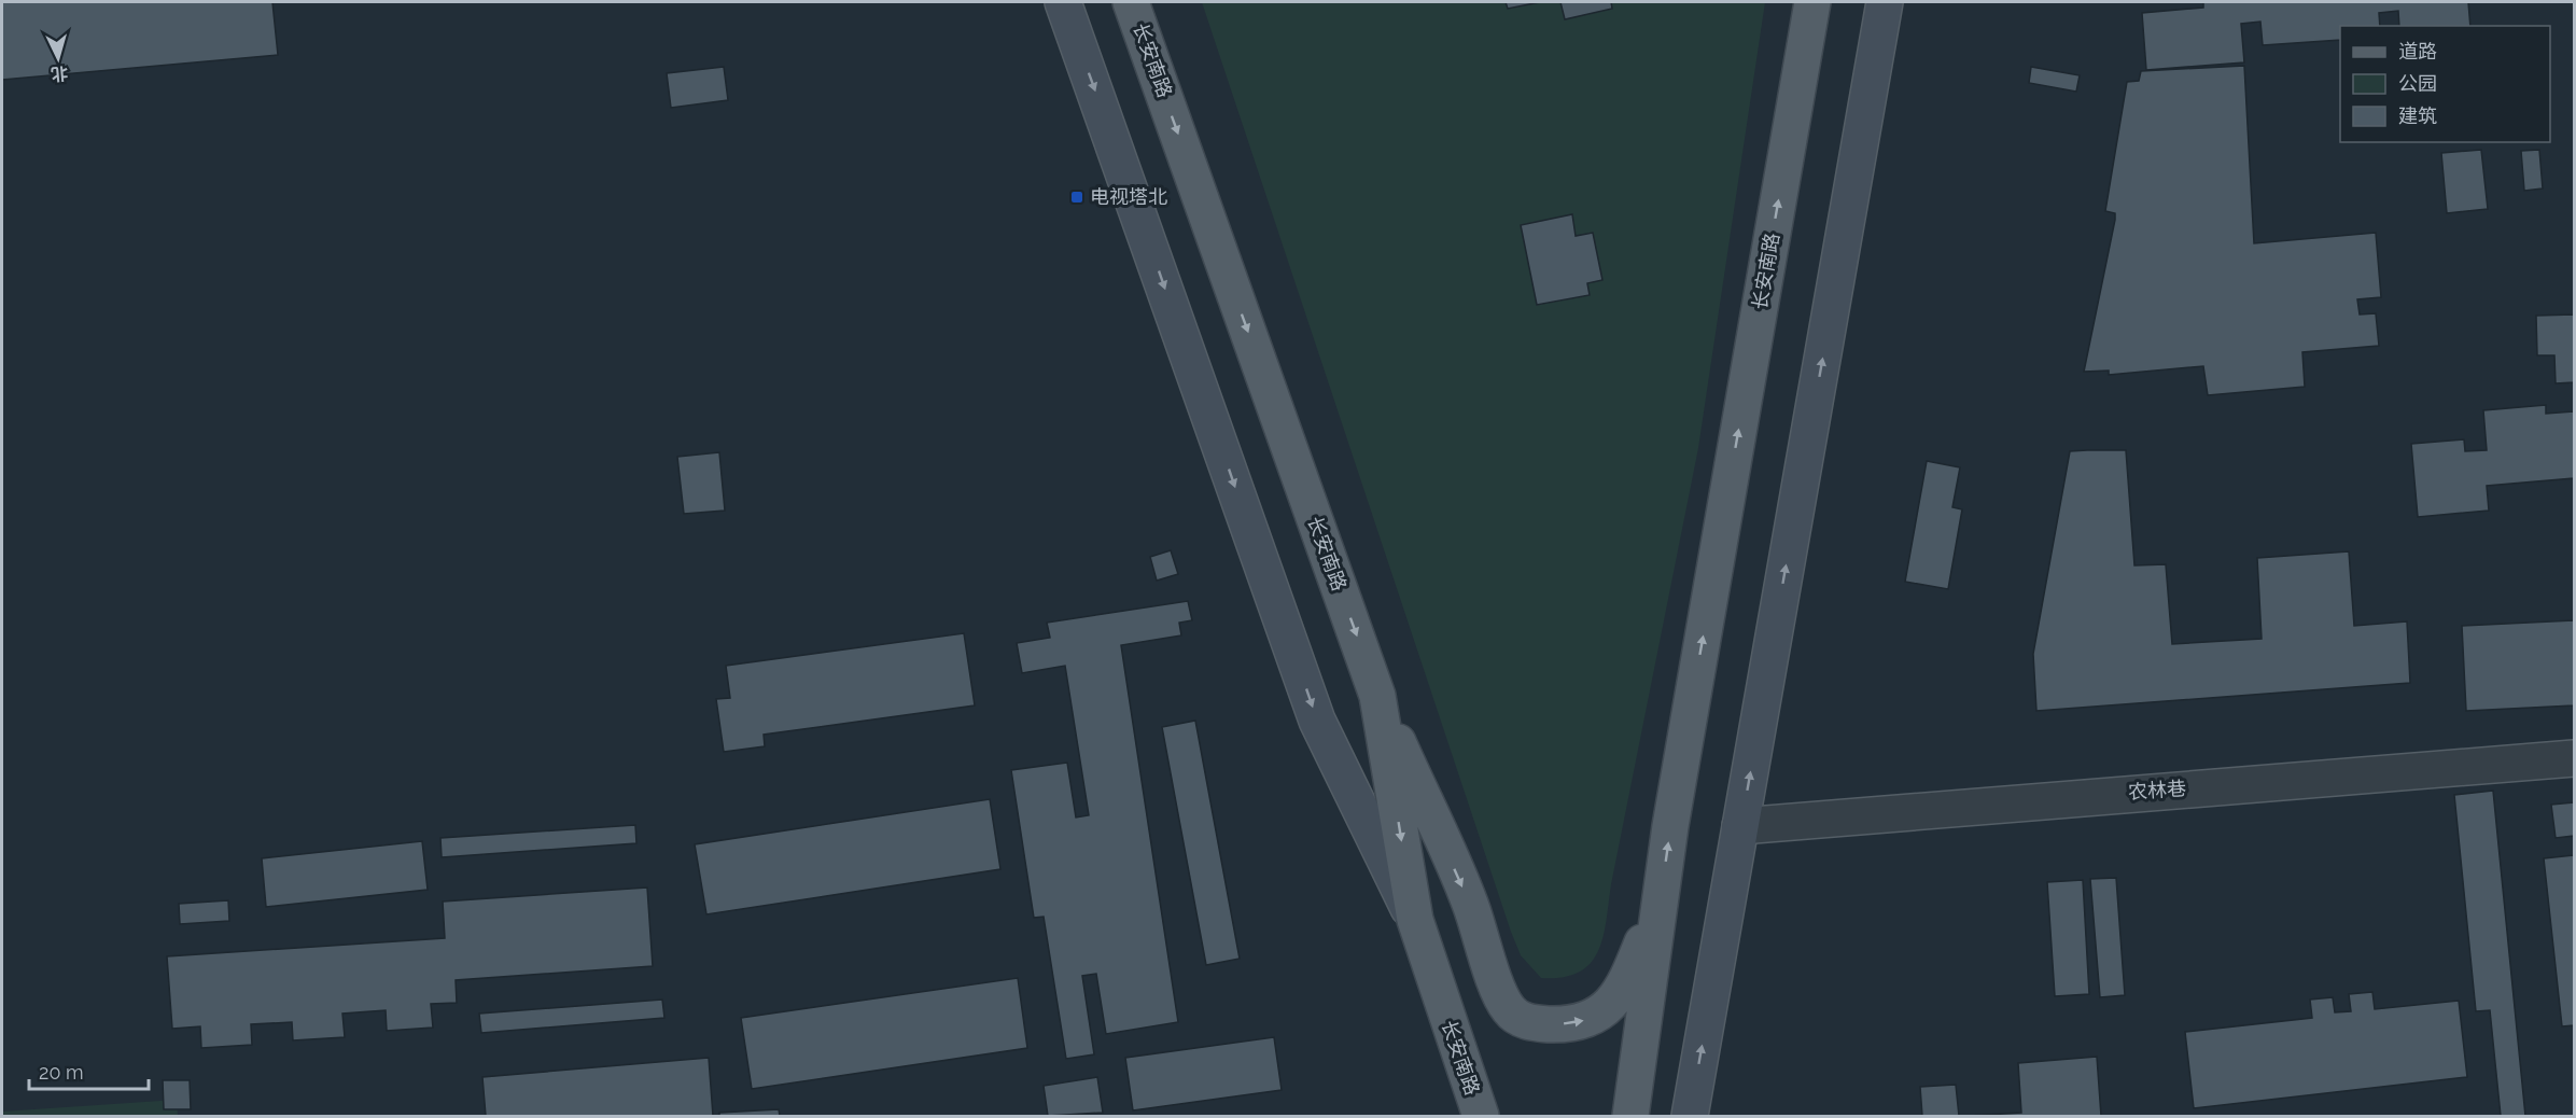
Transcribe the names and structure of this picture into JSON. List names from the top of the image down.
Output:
{
  "streets": {
    "main road": ["长安南路"],
    "street": ["农林巷"]
  },
  "places": {
    "transit": ["电视塔北"]
  },
  "legend": ["道路", "公园", "建筑"],
  "scale_bar": "20 m",
  "north": "bottom"
}
